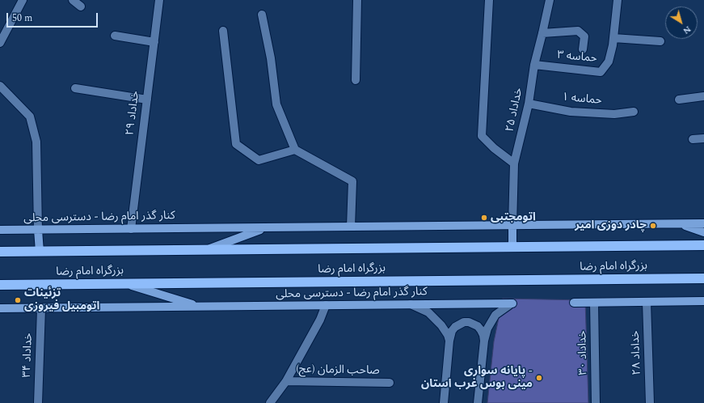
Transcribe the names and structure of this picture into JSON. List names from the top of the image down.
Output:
{
  "streets": {
    "highway": ["بزرگراه امام رضا"],
    "main road": ["کنار گذر امام رضا - دسترسی محلی"],
    "street": [
      "حماسه ۳",
      "حماسه ۱",
      "خداداد ۲۵",
      "خداداد ۲۹",
      "خداداد ۳۰",
      "خداداد ۲۸",
      "خداداد ۳۴",
      "صاحب الزمان (عج)"
    ]
  },
  "crossings": [
    ["حماسه ۳", "خداداد ۲۵"],
    ["حماسه ۱", "خداداد ۲۵"],
    ["خداداد ۲۵", "کنار گذر امام رضا - دسترسی محلی"],
    ["خداداد ۲۹", "کنار گذر امام رضا - دسترسی محلی"],
    ["کنار گذر امام رضا - دسترسی محلی", "خداداد ۳۴"]
  ],
  "places": [
    "اتومجتبی",
    "چادر دوزی امیر",
    "تزئینات اتومبیل فیروزی",
    "پایانه سواری - مینی بوس غرب استان"
  ],
  "scale_bar": "50 m",
  "north": "bottom right"
}
